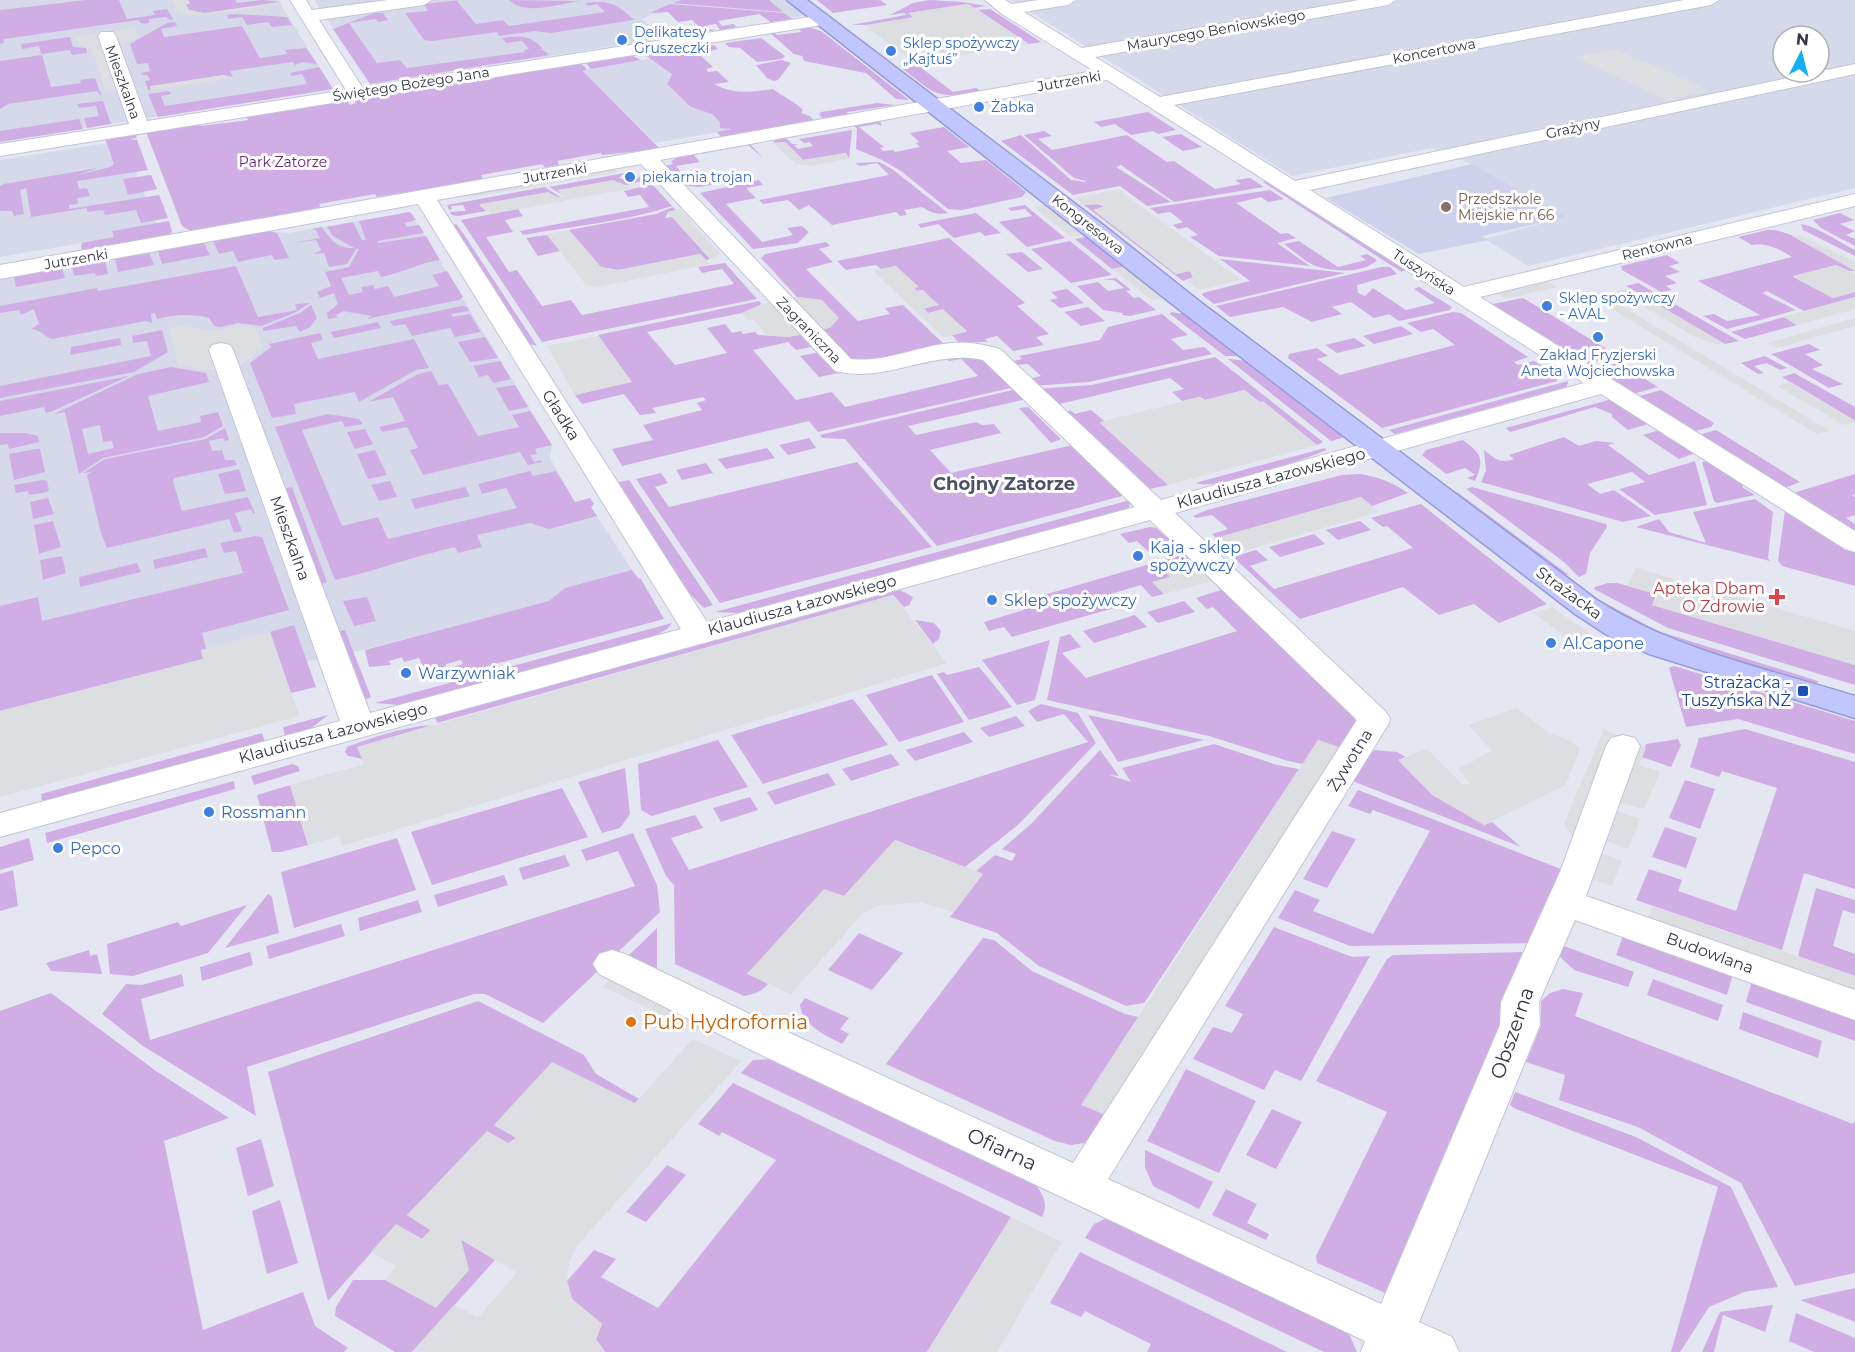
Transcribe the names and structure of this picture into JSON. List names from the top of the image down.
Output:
{
  "streets": {
    "street": [
      "Maurycego Beniowskiego",
      "Koncertowa",
      "Jutrzenki",
      "Mieszkalna",
      "Świętego Bożego Jana",
      "Grażyny",
      "Kongresowa",
      "Rentowna",
      "Tuszyńska",
      "Zagraniczna",
      "Gładka",
      "Klaudiusza Łazowskiego",
      "Strażacka",
      "Żywotna",
      "Budowlana",
      "Obszerna",
      "Ofiarna"
    ]
  },
  "crossings": [
    ["Maurycego Beniowskiego", "Tuszyńska"],
    ["Koncertowa", "Tuszyńska"],
    ["Jutrzenki", "Kongresowa"],
    ["Jutrzenki", "Tuszyńska"],
    ["Jutrzenki", "Zagraniczna"],
    ["Jutrzenki", "Gładka"],
    ["Mieszkalna", "Świętego Bożego Jana"],
    ["Mieszkalna", "Klaudiusza Łazowskiego"],
    ["Świętego Bożego Jana", "Kongresowa"],
    ["Grażyny", "Tuszyńska"],
    ["Kongresowa", "Klaudiusza Łazowskiego"],
    ["Kongresowa", "Strażacka"],
    ["Rentowna", "Tuszyńska"],
    ["Tuszyńska", "Klaudiusza Łazowskiego"],
    ["Zagraniczna", "Żywotna"],
    ["Gładka", "Klaudiusza Łazowskiego"],
    ["Klaudiusza Łazowskiego", "Strażacka"],
    ["Klaudiusza Łazowskiego", "Żywotna"],
    ["Żywotna", "Ofiarna"],
    ["Budowlana", "Obszerna"],
    ["Obszerna", "Ofiarna"]
  ],
  "districts": ["Chojny Zatorze"],
  "parks": ["Park Zatorze"],
  "places": {
    "other": [
      "Delikatesy Gruszeczki",
      "Sklep spożywczy „Kajtuś”",
      "Żabka",
      "piekarnia trojan",
      "Przedszkole Miejskie nr 66",
      "Sklep spożywczy - AVAL",
      "Zakład Fryzjerski Aneta Wojciechowska",
      "Kaja - sklep spożywczy",
      "Sklep spożywczy",
      "Al.Capone",
      "Warzywniak",
      "Rossmann",
      "Pepco",
      "Pub Hydrofornia"
    ],
    "health": ["Apteka Dbam O Zdrowie"],
    "transit": ["Strażacka - Tuszyńska NŻ"]
  },
  "north": "top"
}
